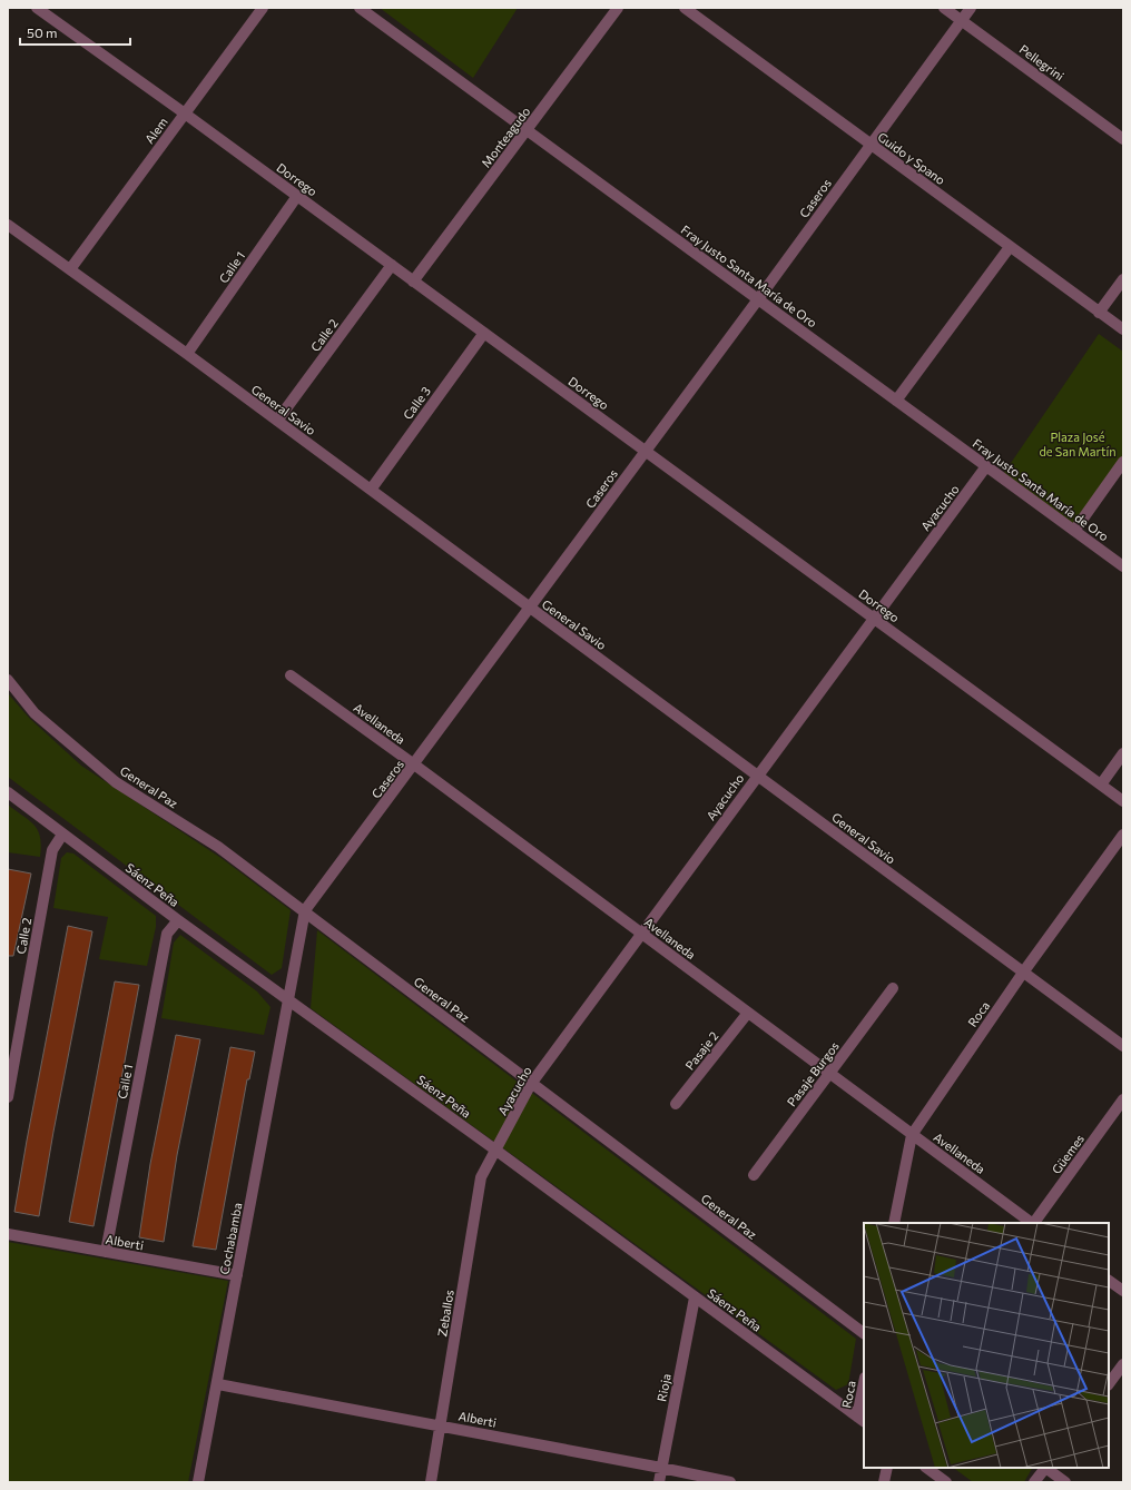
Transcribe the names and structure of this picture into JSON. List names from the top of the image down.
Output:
{
  "streets": {
    "street": [
      "Pellegrini",
      "Alem",
      "Monteagudo",
      "Guido y Spano",
      "Dorrego",
      "Caseros",
      "Calle 1",
      "Fray Justo Santa María de Oro",
      "Calle 2",
      "Calle 3",
      "General Savio",
      "Ayacucho",
      "Avellaneda",
      "General Paz",
      "Sáenz Peña",
      "Roca",
      "Pasaje 2",
      "Pasaje Burgos",
      "Güemes",
      "Cochabamba",
      "Alberti",
      "Zeballos",
      "Rioja"
    ]
  },
  "crossings": [
    ["Pellegrini", "Caseros"],
    ["Alem", "Dorrego"],
    ["Alem", "General Savio"],
    ["Monteagudo", "Dorrego"],
    ["Monteagudo", "Fray Justo Santa María de Oro"],
    ["Guido y Spano", "Caseros"],
    ["Dorrego", "Caseros"],
    ["Dorrego", "Calle 1"],
    ["Dorrego", "Calle 2"],
    ["Dorrego", "Calle 3"],
    ["Dorrego", "Ayacucho"],
    ["Caseros", "Fray Justo Santa María de Oro"],
    ["Caseros", "General Savio"],
    ["Caseros", "Avellaneda"],
    ["Caseros", "General Paz"],
    ["Caseros", "Sáenz Peña"],
    ["Caseros", "Cochabamba"],
    ["Calle 1", "General Savio"],
    ["Calle 1", "Sáenz Peña"],
    ["Calle 1", "Alberti"],
    ["Fray Justo Santa María de Oro", "Ayacucho"],
    ["Calle 2", "General Savio"],
    ["Calle 2", "Sáenz Peña"],
    ["Calle 3", "General Savio"],
    ["General Savio", "Ayacucho"],
    ["General Savio", "Roca"],
    ["Ayacucho", "Avellaneda"],
    ["Ayacucho", "General Paz"],
    ["Ayacucho", "Sáenz Peña"],
    ["Ayacucho", "Zeballos"],
    ["Avellaneda", "Roca"],
    ["Avellaneda", "Pasaje 2"],
    ["Avellaneda", "Pasaje Burgos"],
    ["Sáenz Peña", "Roca"],
    ["Sáenz Peña", "Cochabamba"],
    ["Sáenz Peña", "Zeballos"],
    ["Sáenz Peña", "Rioja"],
    ["Cochabamba", "Alberti"],
    ["Alberti", "Zeballos"],
    ["Alberti", "Rioja"]
  ],
  "parks": ["Plaza José de San Martín"],
  "scale_bar": "50 m"
}
